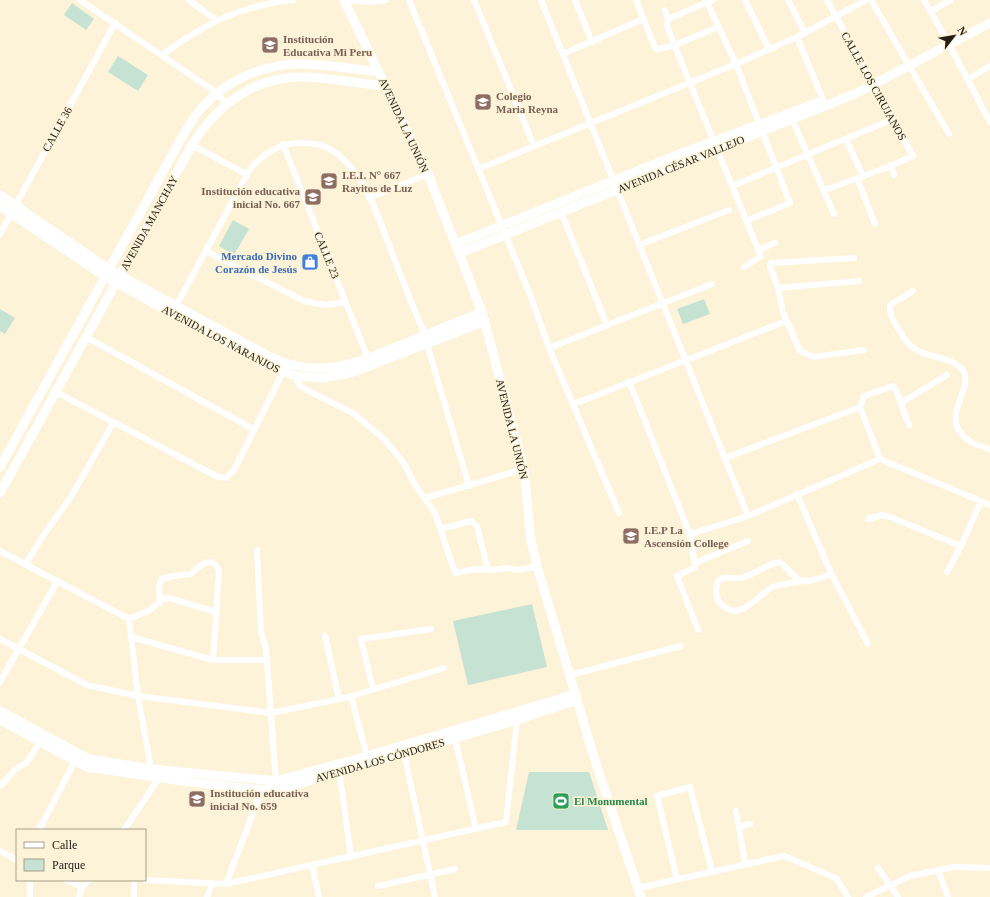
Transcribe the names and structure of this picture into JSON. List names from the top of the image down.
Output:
{
  "streets": {
    "street": [
      "CALLE LOS CIRUJANOS",
      "AVENIDA LA UNIÓN",
      "CALLE 36",
      "AVENIDA CÉSAR VALLEJO",
      "AVENIDA MANCHAY",
      "CALLE 23",
      "AVENIDA LOS NARANJOS",
      "AVENIDA LOS CÓNDORES"
    ]
  },
  "crossings": [
    ["CALLE LOS CIRUJANOS", "AVENIDA CÉSAR VALLEJO"],
    ["AVENIDA LA UNIÓN", "AVENIDA CÉSAR VALLEJO"],
    ["AVENIDA LA UNIÓN", "AVENIDA MANCHAY"],
    ["AVENIDA LA UNIÓN", "AVENIDA LOS NARANJOS"],
    ["AVENIDA LA UNIÓN", "AVENIDA LOS CÓNDORES"],
    ["CALLE 36", "AVENIDA LOS NARANJOS"],
    ["AVENIDA MANCHAY", "AVENIDA LOS NARANJOS"],
    ["CALLE 23", "AVENIDA LOS NARANJOS"]
  ],
  "places": {
    "school or university": [
      "Institución Educativa Mi Peru",
      "Colegio Maria Reyna",
      "I.E.I. N° 667 Rayitos de Luz",
      "Institución educativa inicial No. 667",
      "I.E.P La Ascensión College",
      "Institución educativa inicial No. 659"
    ],
    "shop": ["Mercado Divino Corazón de Jesús"],
    "sports": ["El Monumental"]
  },
  "legend": ["Calle", "Parque"],
  "north": "top right"
}
